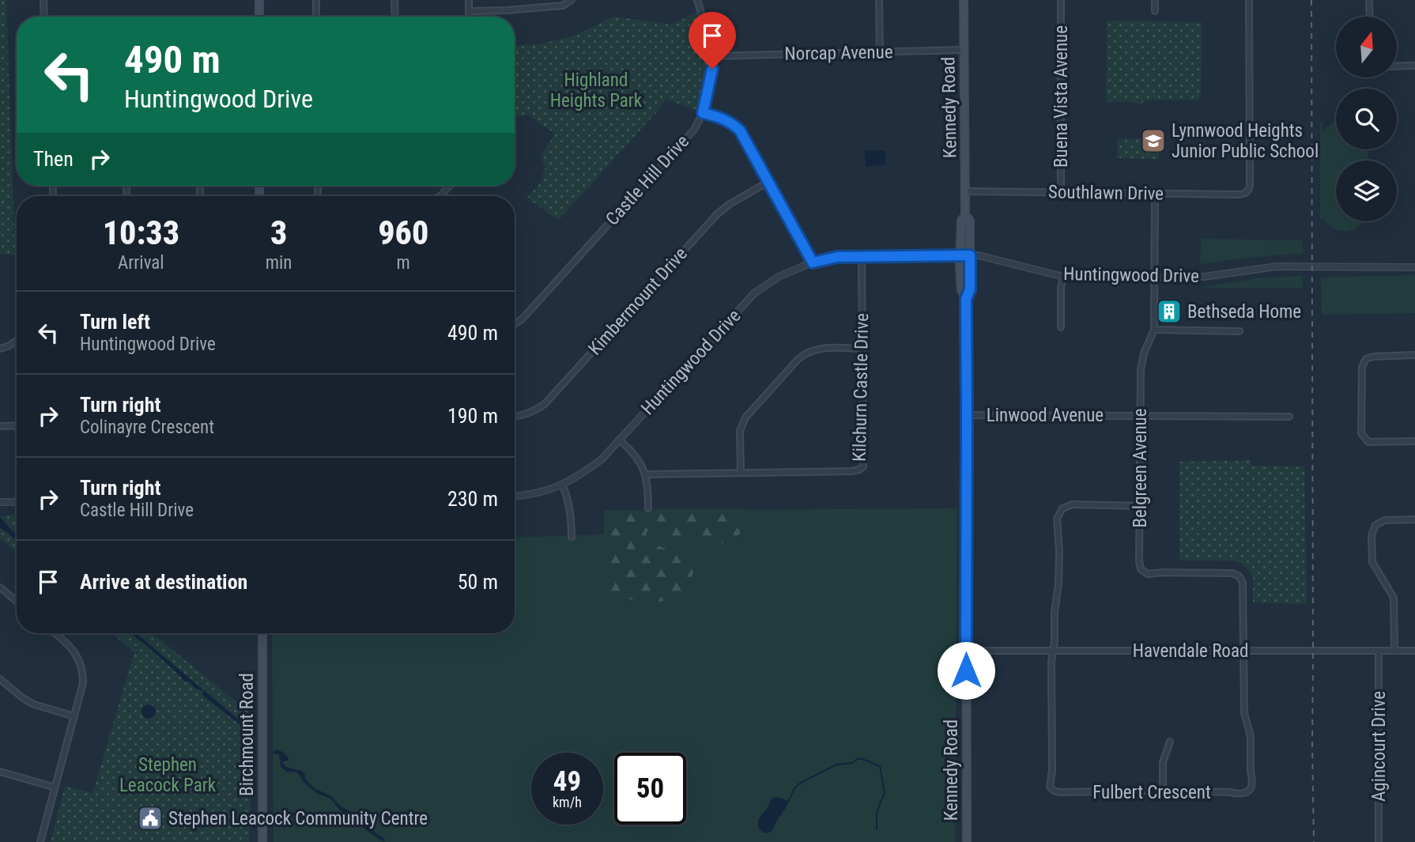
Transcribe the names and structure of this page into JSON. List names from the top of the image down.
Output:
{
  "streets": {
    "main road": ["Kennedy Road", "Birchmount Road"],
    "street": [
      "Norcap Avenue",
      "Buena Vista Avenue",
      "Castle Hill Drive",
      "Southlawn Drive",
      "Huntingwood Drive",
      "Kimbermount Drive",
      "Kilchurn Castle Drive",
      "Linwood Avenue",
      "Belgreen Avenue",
      "Havendale Road",
      "Agincourt Drive",
      "Fulbert Crescent"
    ]
  },
  "crossings": [
    ["Norcap Avenue", "Kennedy Road"],
    ["Norcap Avenue", "Castle Hill Drive"],
    ["Buena Vista Avenue", "Southlawn Drive"],
    ["Kennedy Road", "Southlawn Drive"],
    ["Kennedy Road", "Huntingwood Drive"],
    ["Kennedy Road", "Linwood Avenue"],
    ["Kennedy Road", "Havendale Road"],
    ["Southlawn Drive", "Belgreen Avenue"],
    ["Huntingwood Drive", "Kilchurn Castle Drive"],
    ["Huntingwood Drive", "Belgreen Avenue"],
    ["Linwood Avenue", "Belgreen Avenue"],
    ["Belgreen Avenue", "Havendale Road"],
    ["Belgreen Avenue", "Fulbert Crescent"],
    ["Havendale Road", "Agincourt Drive"],
    ["Havendale Road", "Fulbert Crescent"]
  ],
  "parks": ["Highland Heights Park", "Stephen Leacock Park"],
  "places": {
    "school or university": ["Lynnwood Heights Junior Public School"],
    "building": ["Bethseda Home"],
    "public building": ["Stephen Leacock Community Centre"]
  },
  "north": "top",
  "page": {
    "turn": ["490 m", "Huntingwood Drive"],
    "then": "Then",
    "eta": [
      "10:33",
      "Arrival",
      "3",
      "min",
      "960",
      "m"
    ],
    "list": [
      {
        "name": "Turn left",
        "note": "Huntingwood Drive",
        "value": "490 m"
      },
      {
        "name": "Turn right",
        "note": "Colinayre Crescent",
        "value": "190 m"
      },
      {
        "name": "Turn right",
        "note": "Castle Hill Drive",
        "value": "230 m"
      },
      {
        "name": "Arrive at destination",
        "value": "50 m"
      }
    ],
    "speed": "49 km/h",
    "limit": "50"
  }
}
